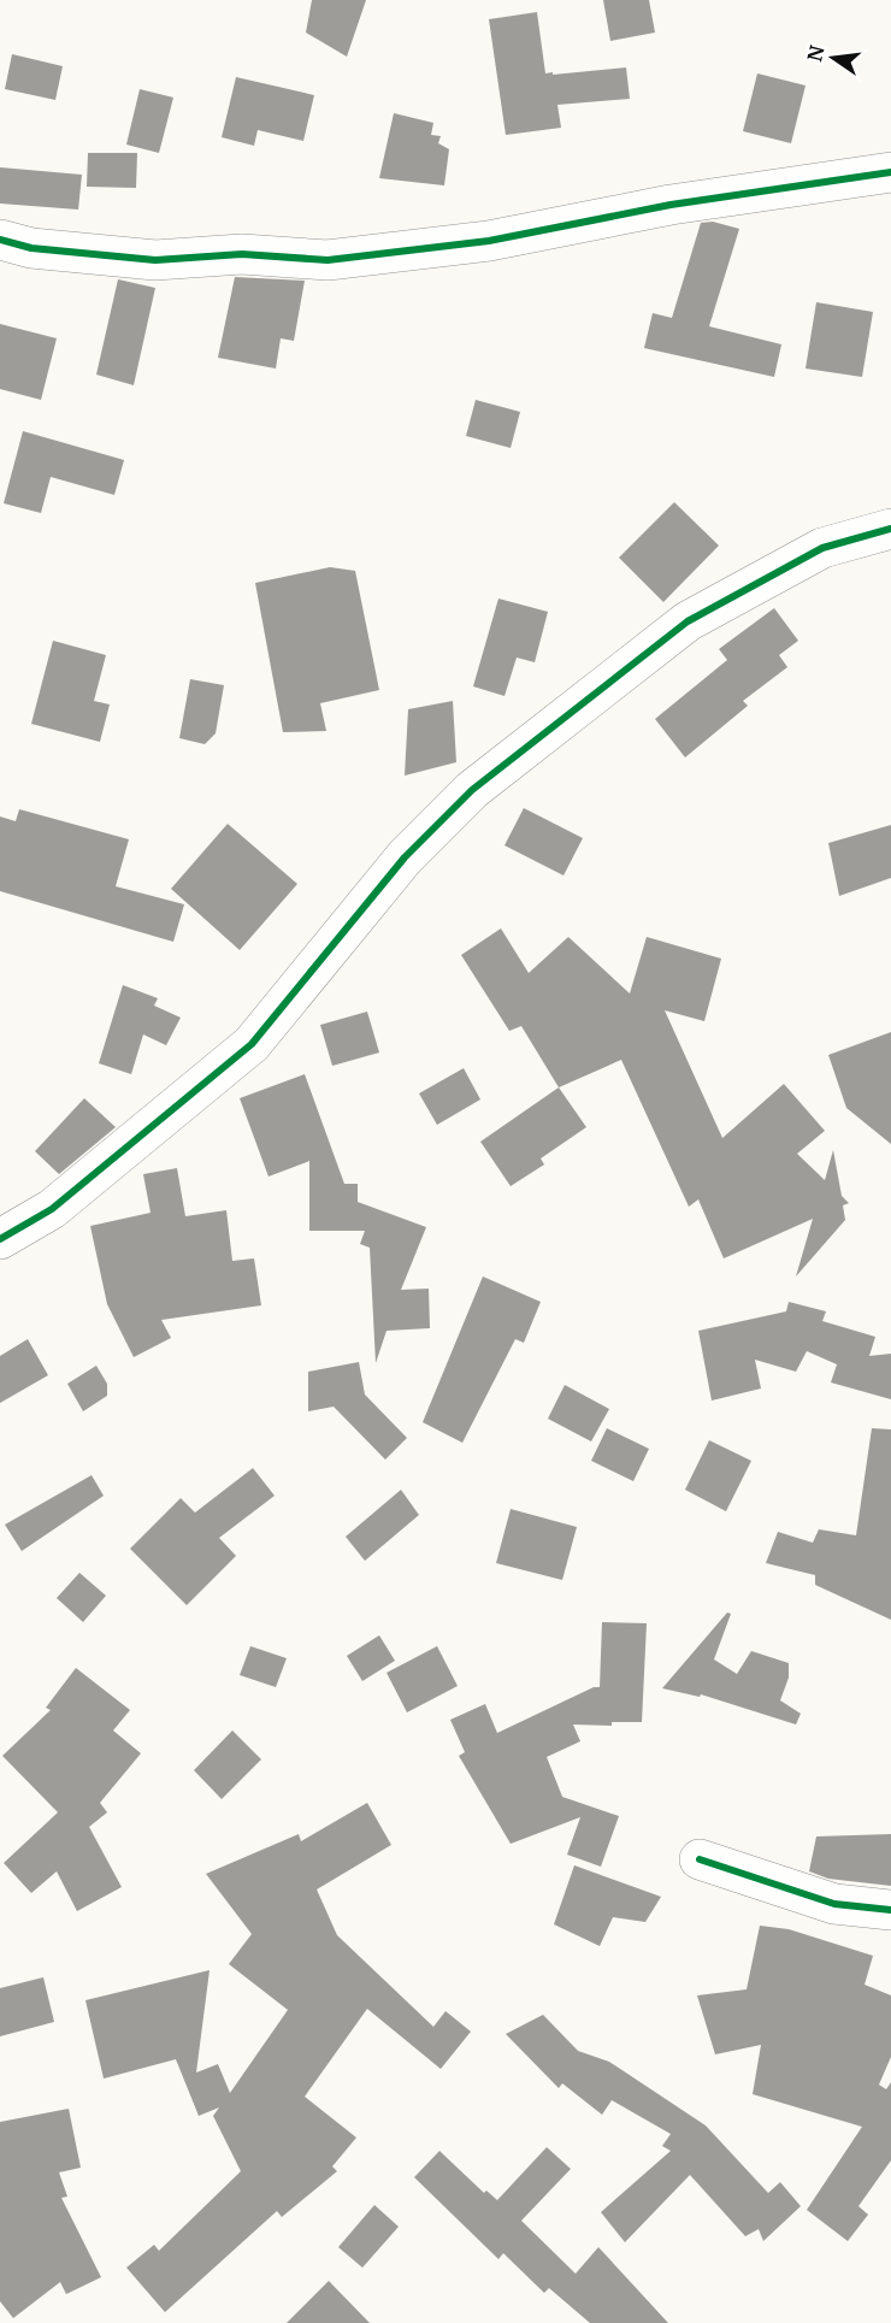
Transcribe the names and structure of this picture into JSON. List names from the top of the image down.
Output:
{
  "north": "left"
}
